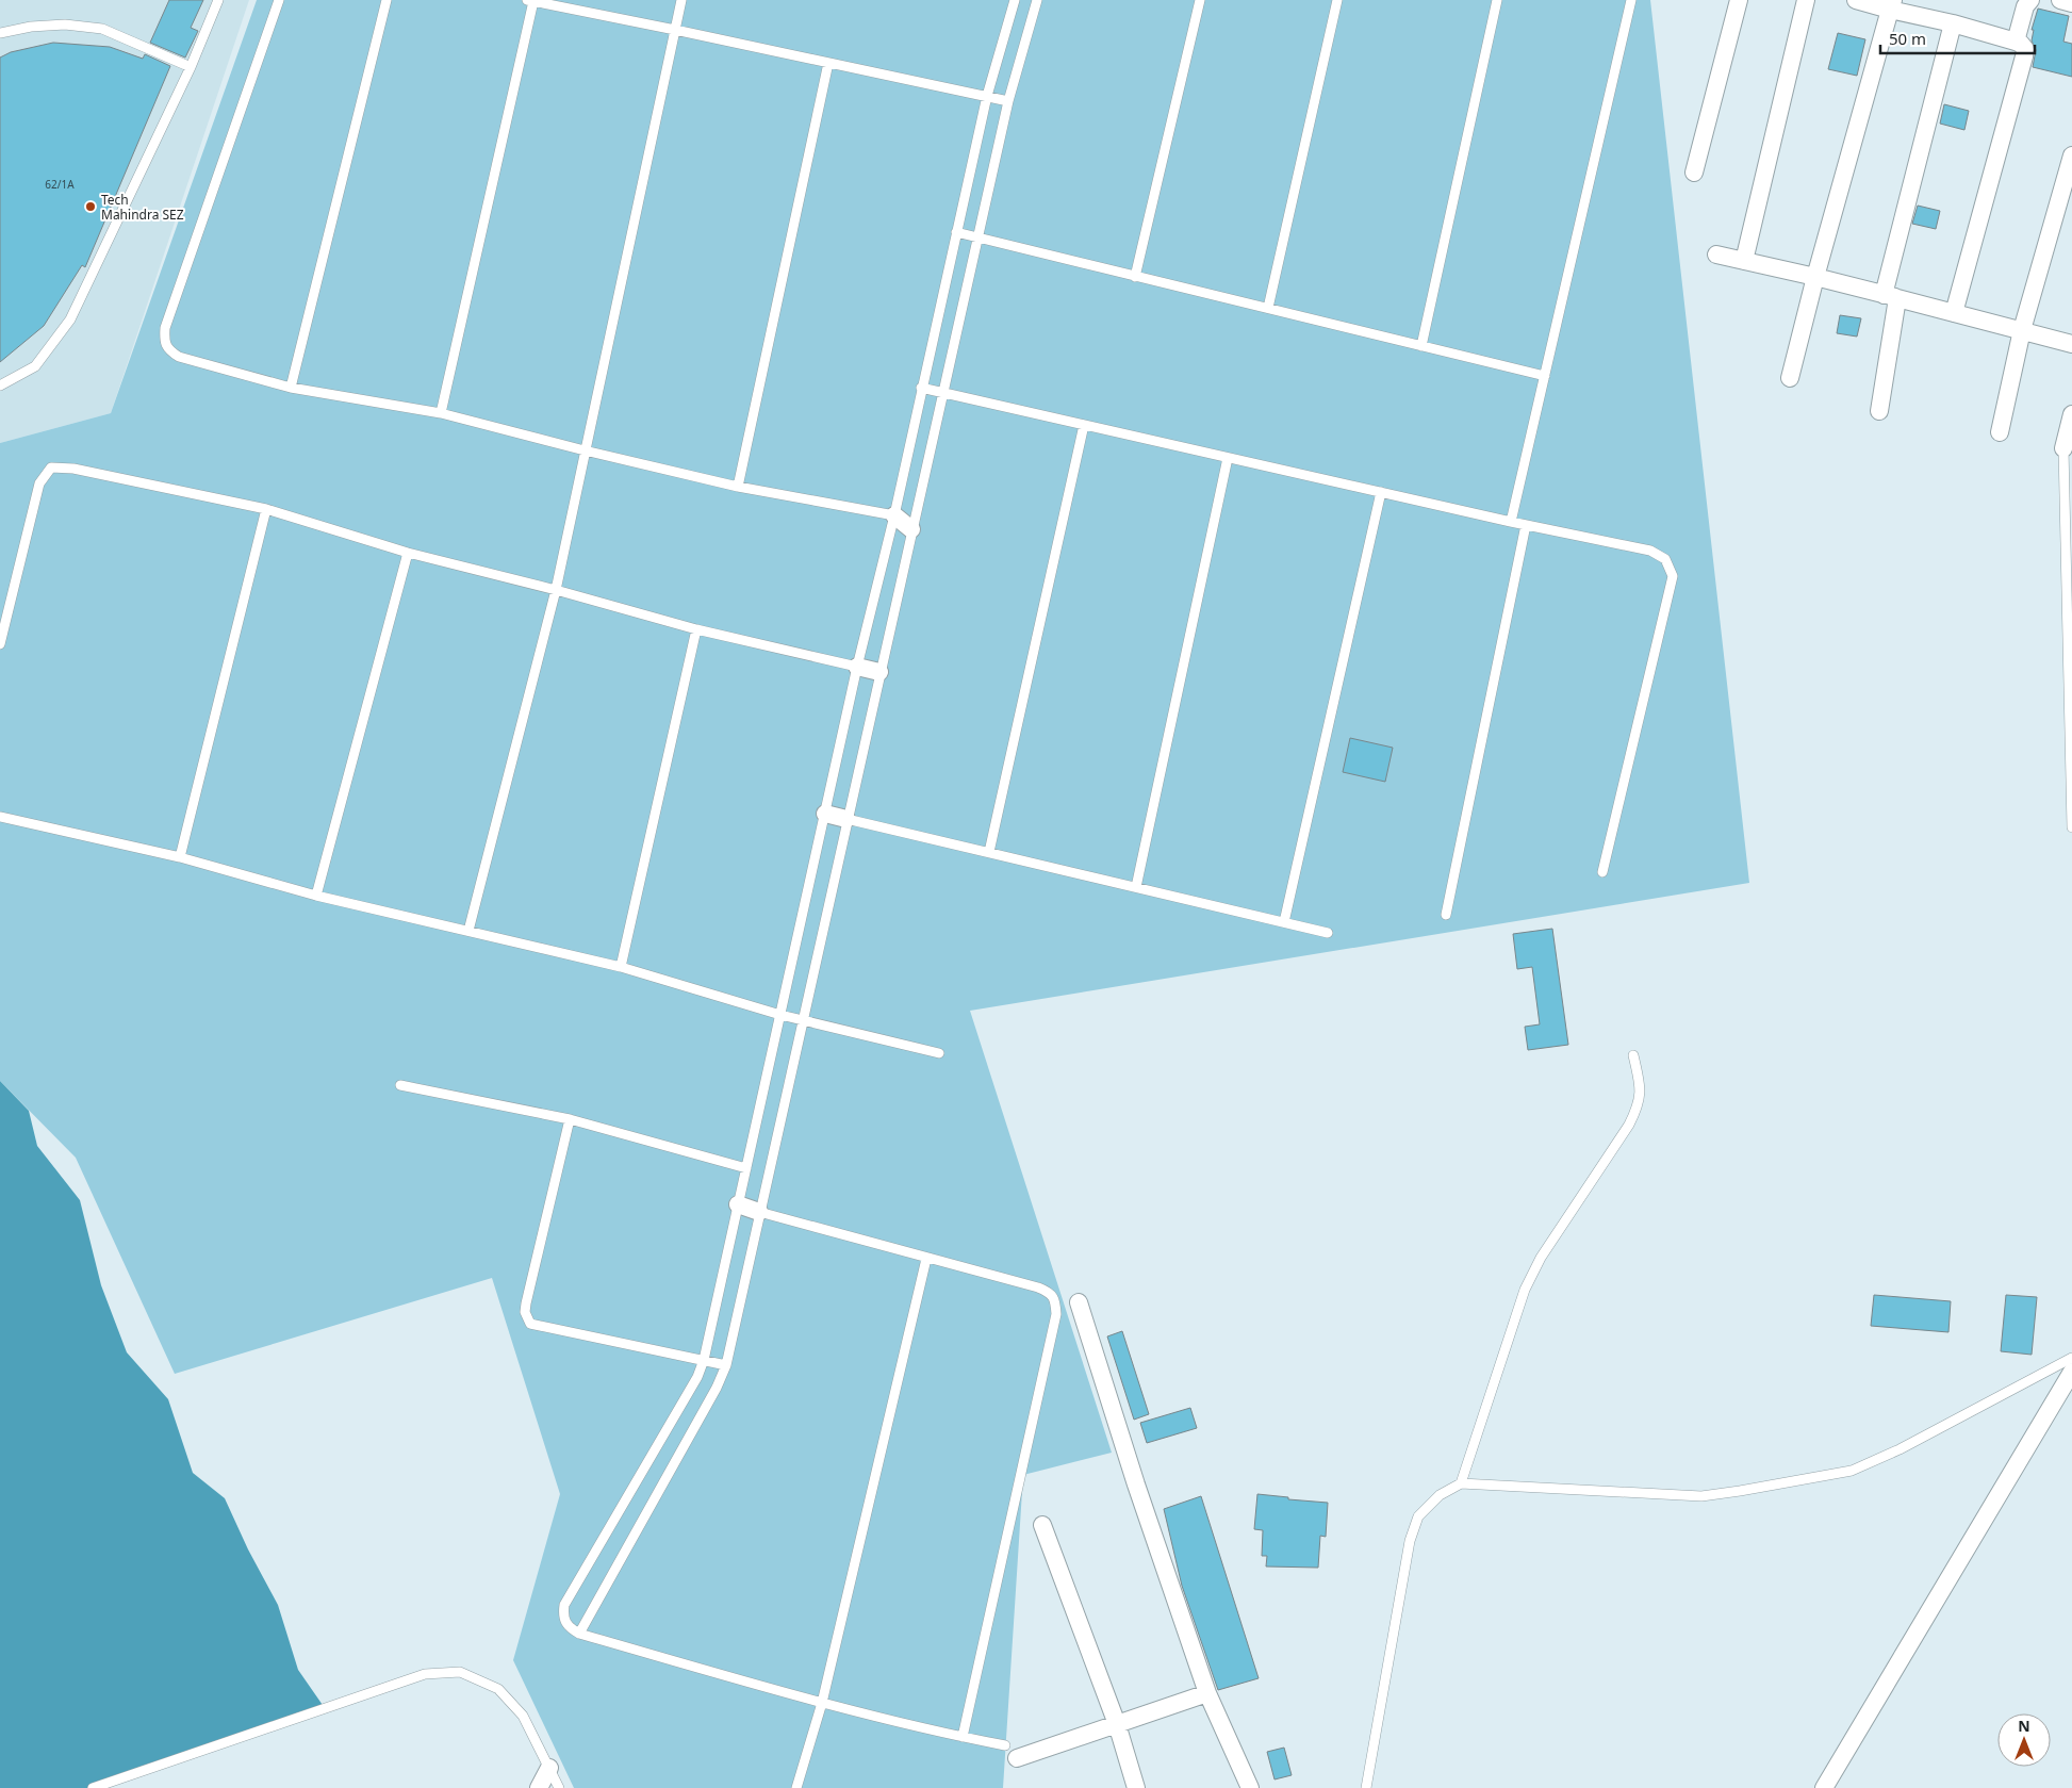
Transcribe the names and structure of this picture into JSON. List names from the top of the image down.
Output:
{
  "places": ["Tech Mahindra SEZ"],
  "house_numbers": ["62/1A"],
  "scale_bar": "50 m",
  "north": "top"
}
